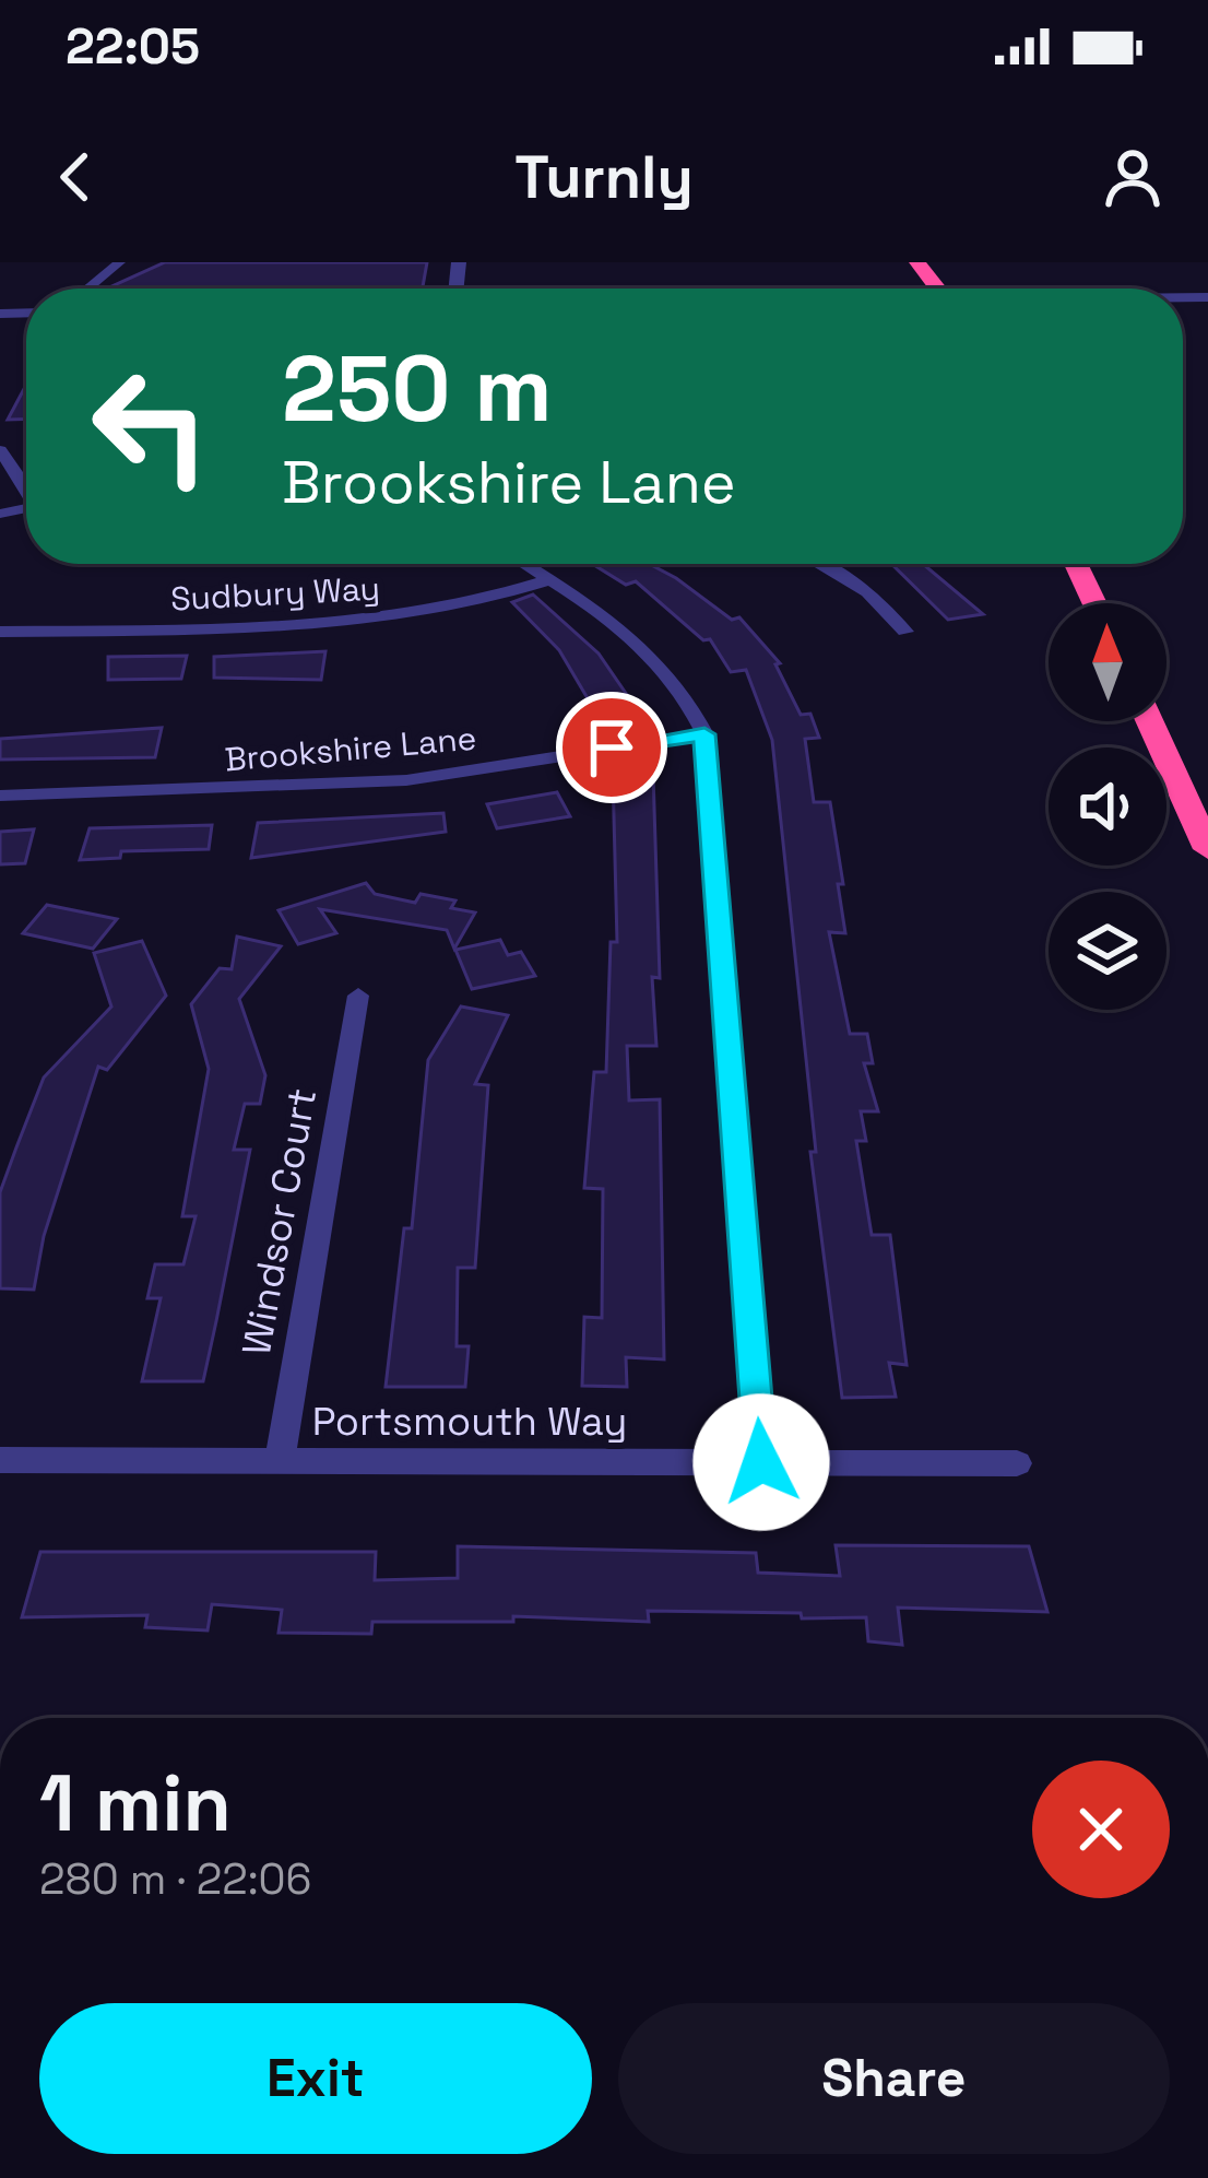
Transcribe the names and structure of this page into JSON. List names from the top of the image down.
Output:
{
  "streets": {
    "street": [
      "Sudbury Way",
      "Brookshire Lane",
      "Windsor Court",
      "Portsmouth Way"
    ]
  },
  "crossings": [
    ["Windsor Court", "Portsmouth Way"]
  ],
  "north": "top",
  "page": {
    "status": "22:05",
    "header": "Turnly",
    "turn": ["250 m", "Brookshire Lane"],
    "heading": ["1 min", "280 m · 22:06"],
    "buttons": ["Exit", "Share"]
  }
}
